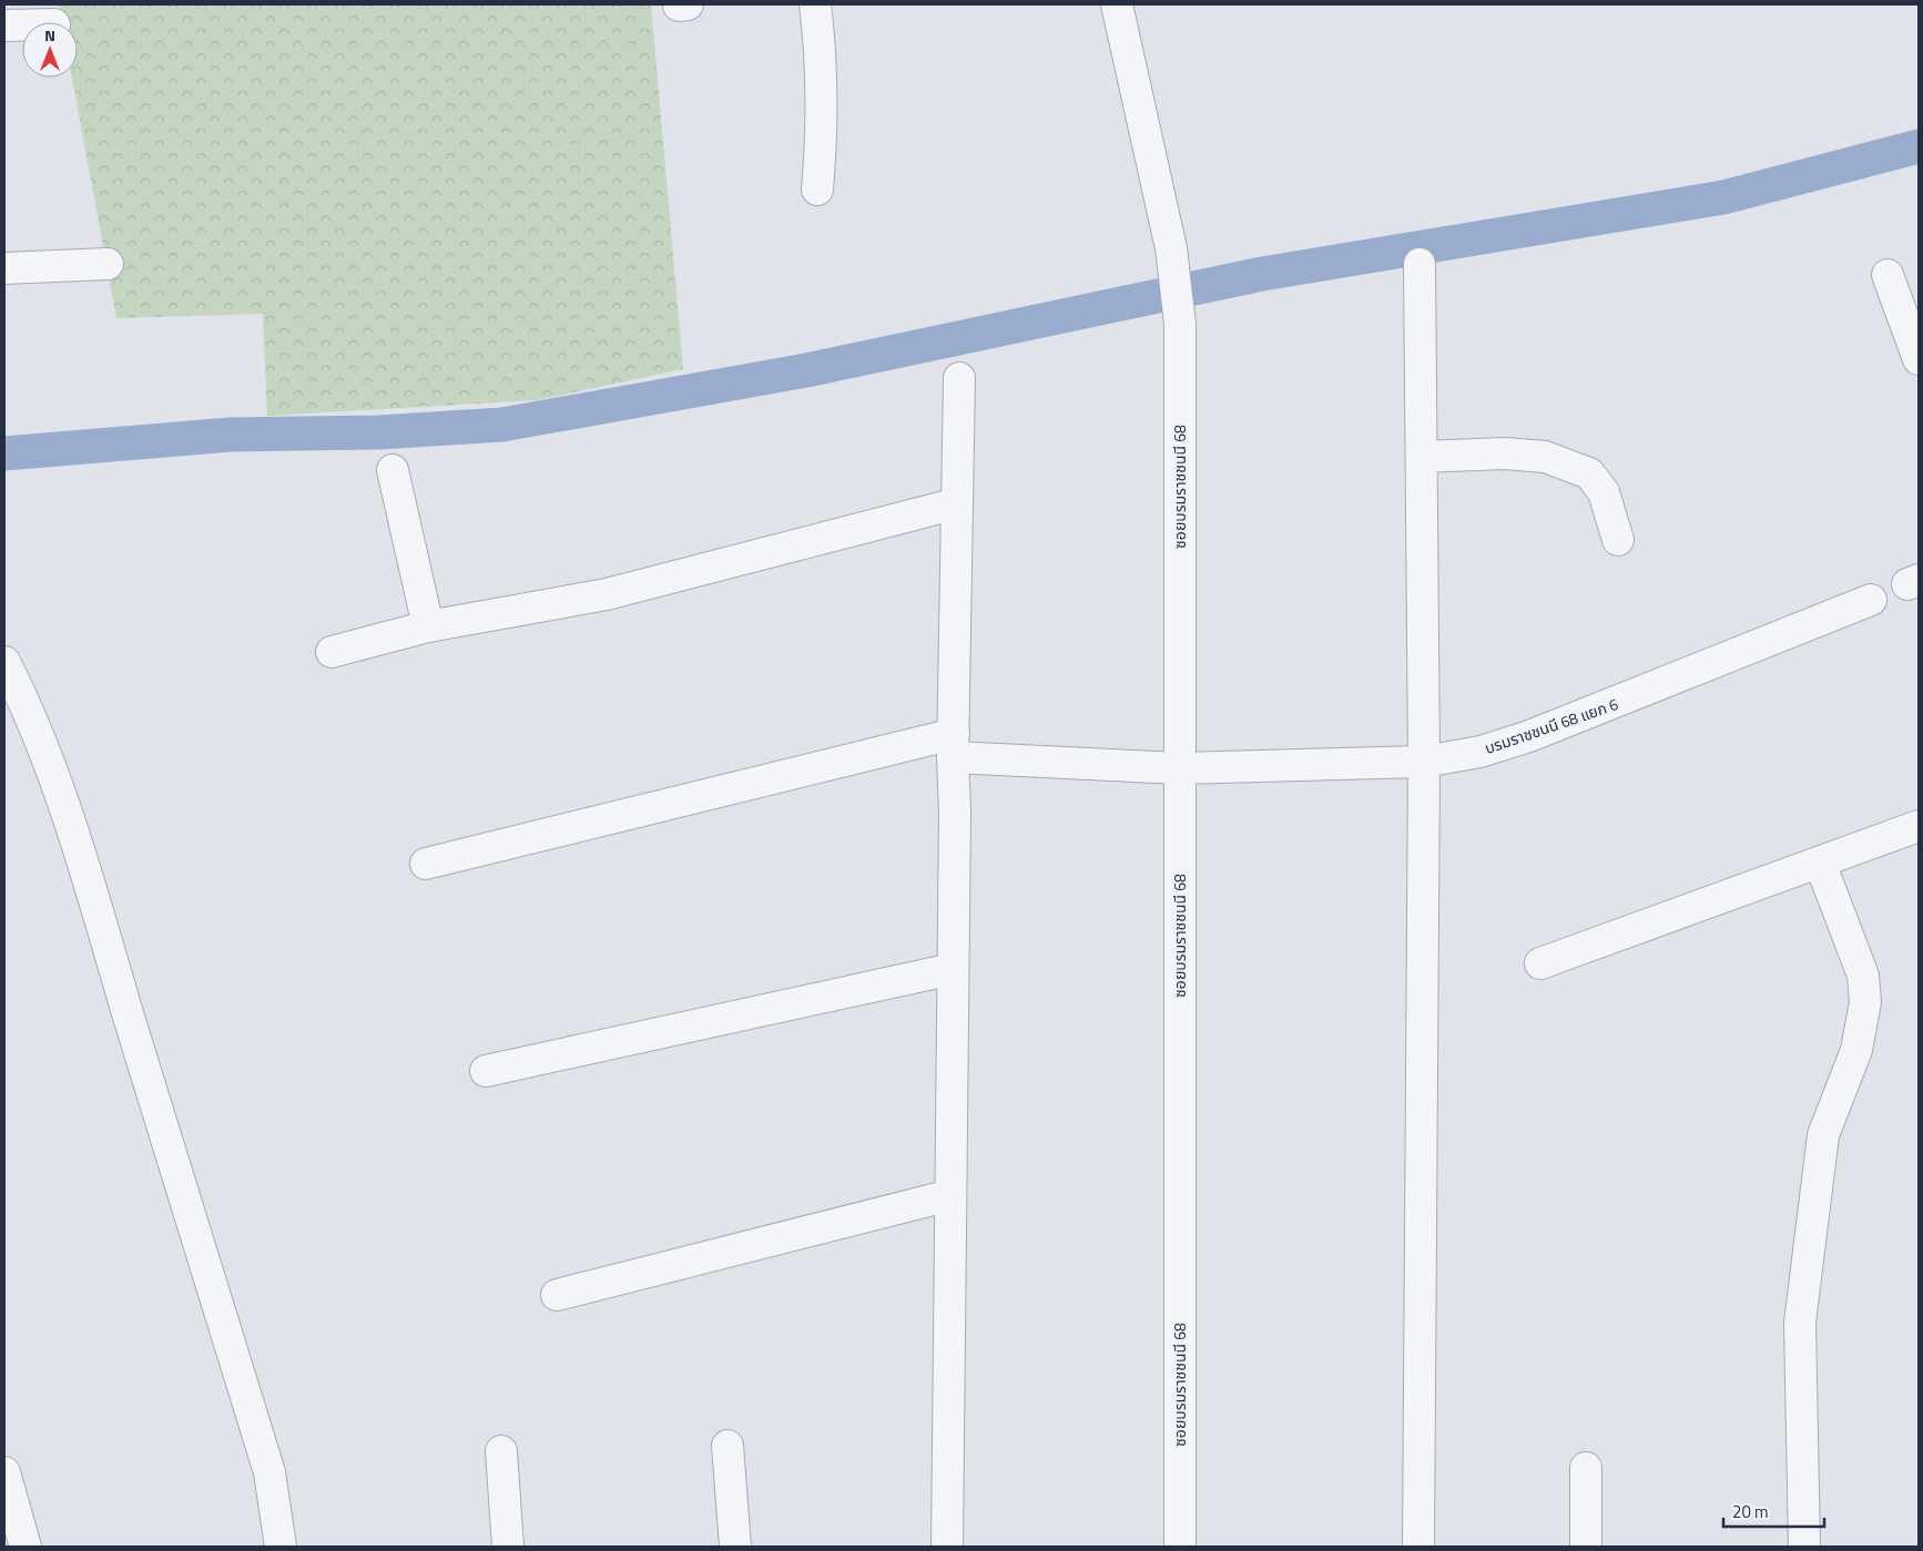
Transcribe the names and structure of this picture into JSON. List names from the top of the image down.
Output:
{
  "streets": {
    "street": ["ซอยบรมราชชนนี 68", "บรมราชชนนี 68 แยก 6"]
  },
  "crossings": [
    ["ซอยบรมราชชนนี 68", "บรมราชชนนี 68 แยก 6"]
  ],
  "scale_bar": "20 m",
  "north": "top"
}
